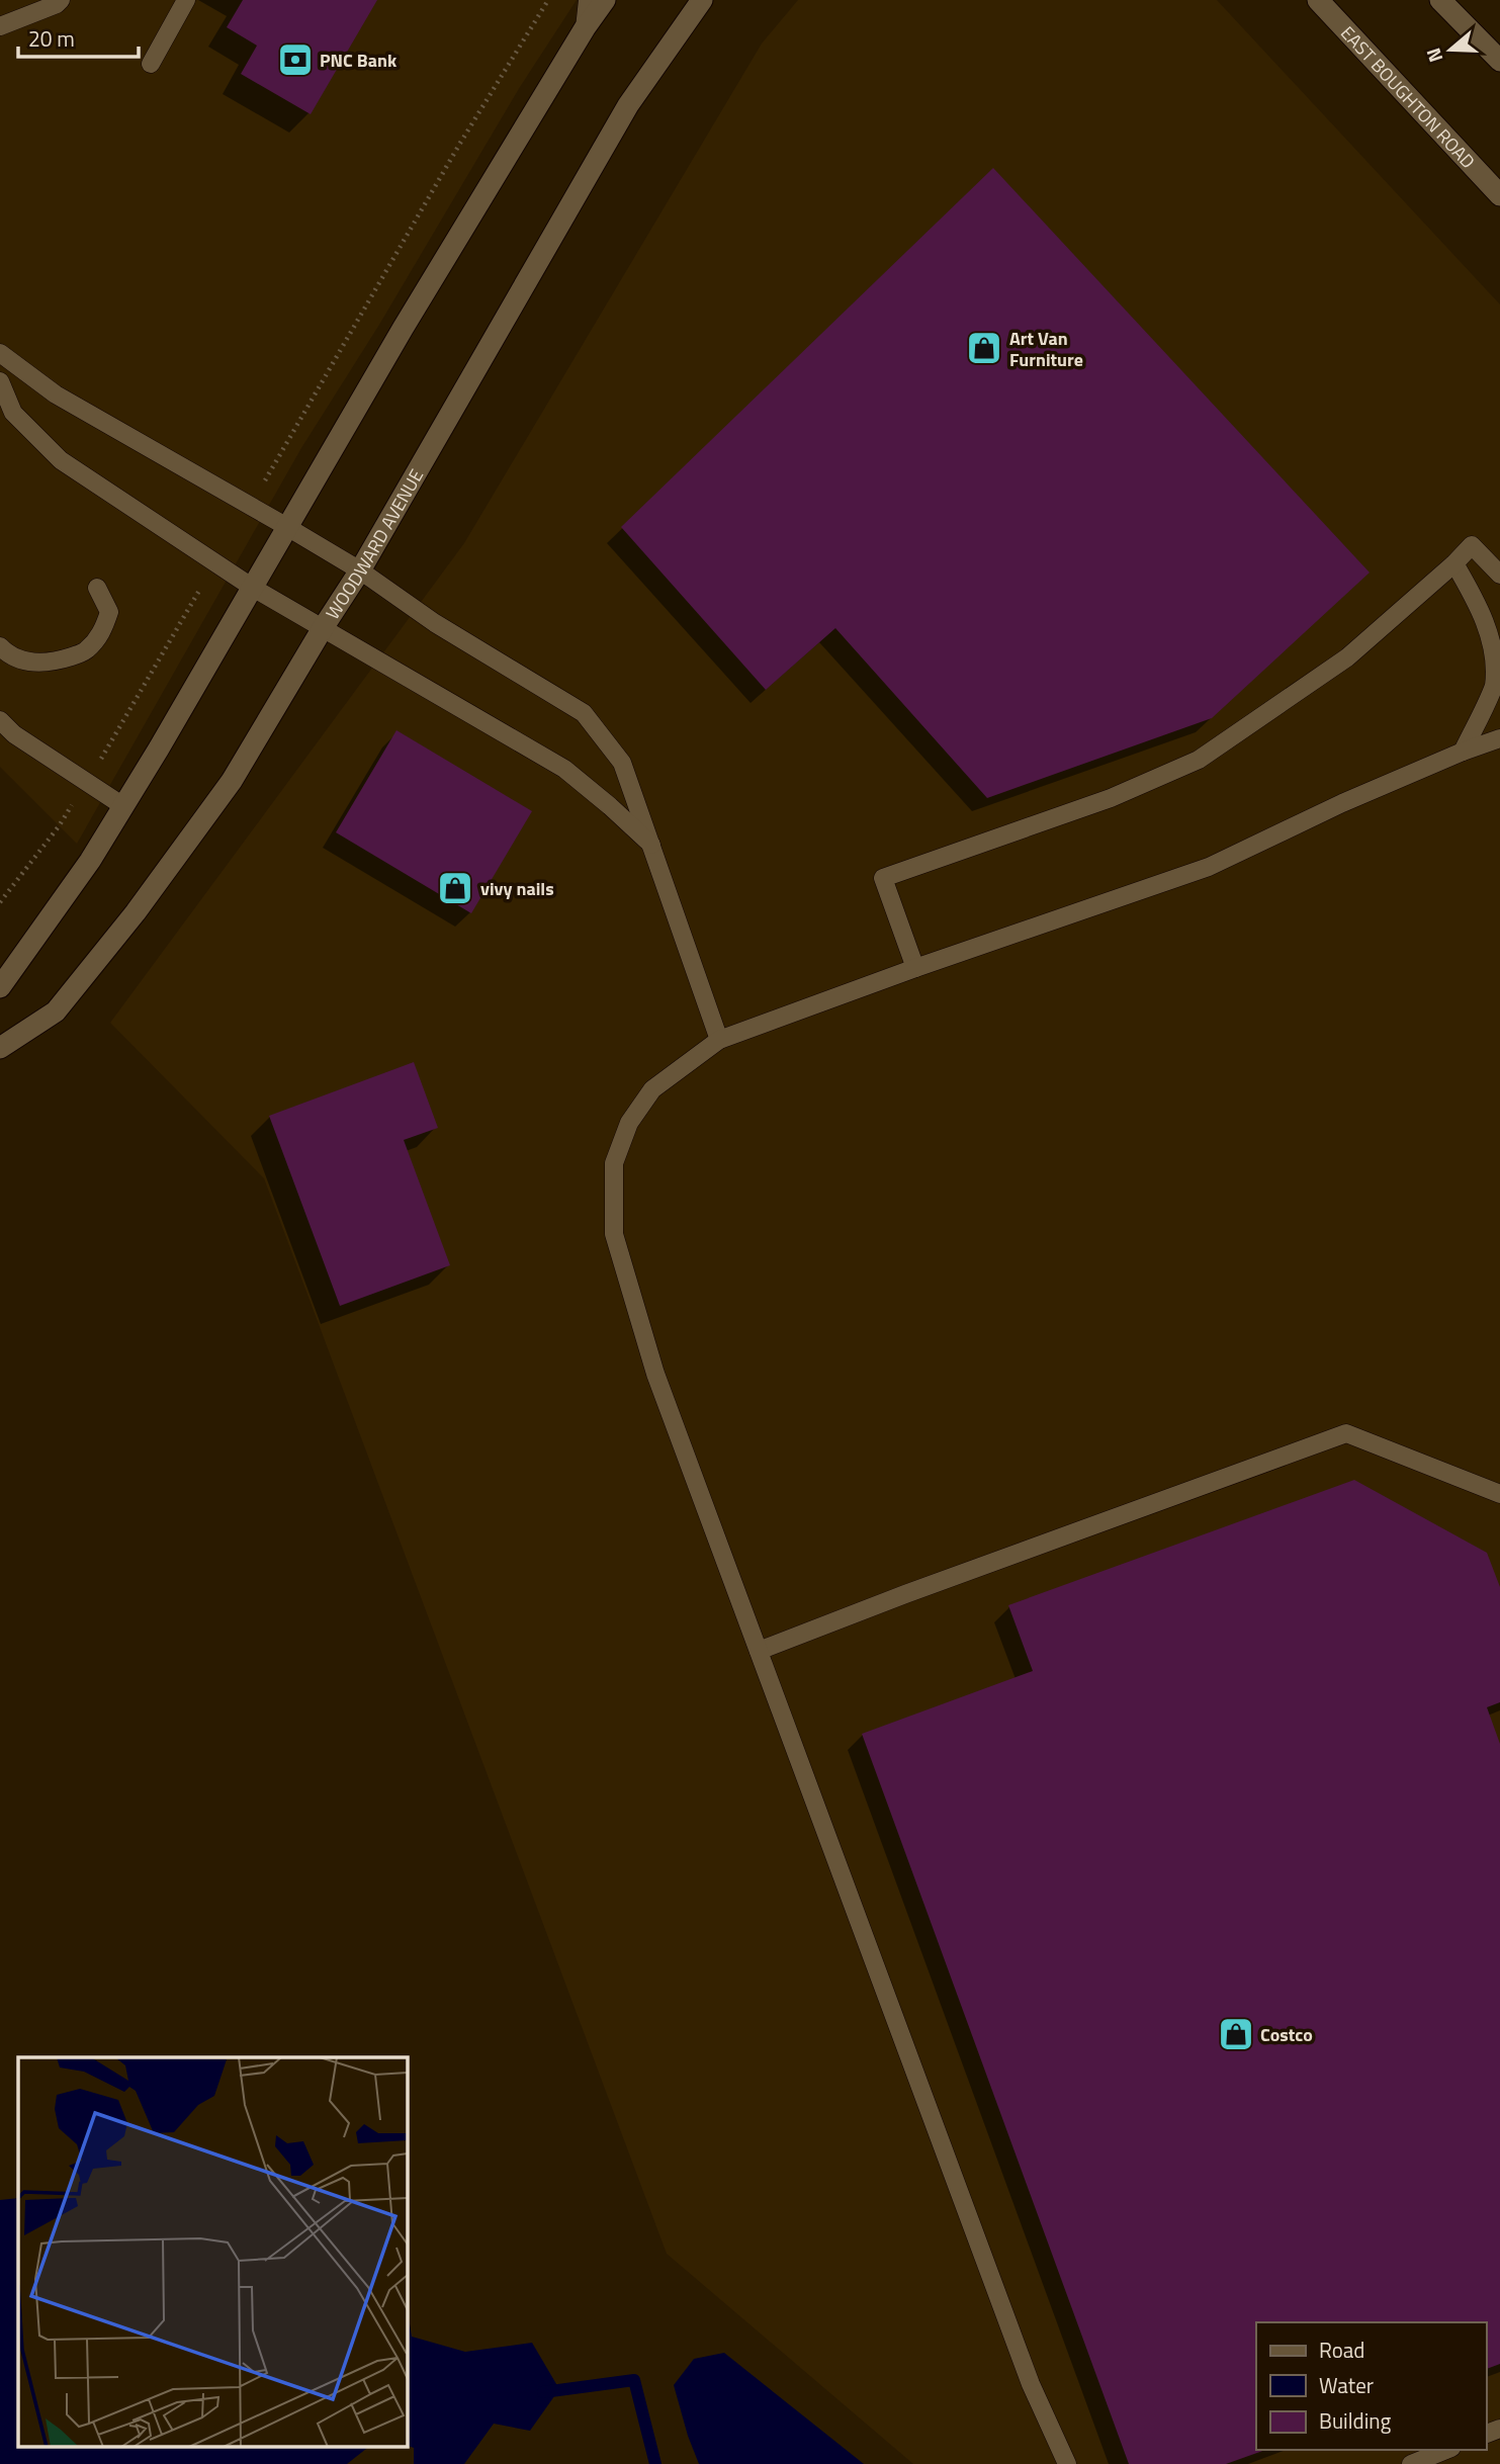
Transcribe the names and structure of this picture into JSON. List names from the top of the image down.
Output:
{
  "streets": {
    "main road": ["EAST BOUGHTON ROAD", "WOODWARD AVENUE"]
  },
  "places": {
    "bank": ["PNC Bank"],
    "shop": ["Art Van Furniture", "vivy nails", "Costco"]
  },
  "legend": ["Road", "Water", "Building"],
  "scale_bar": "20 m",
  "north": "left"
}
